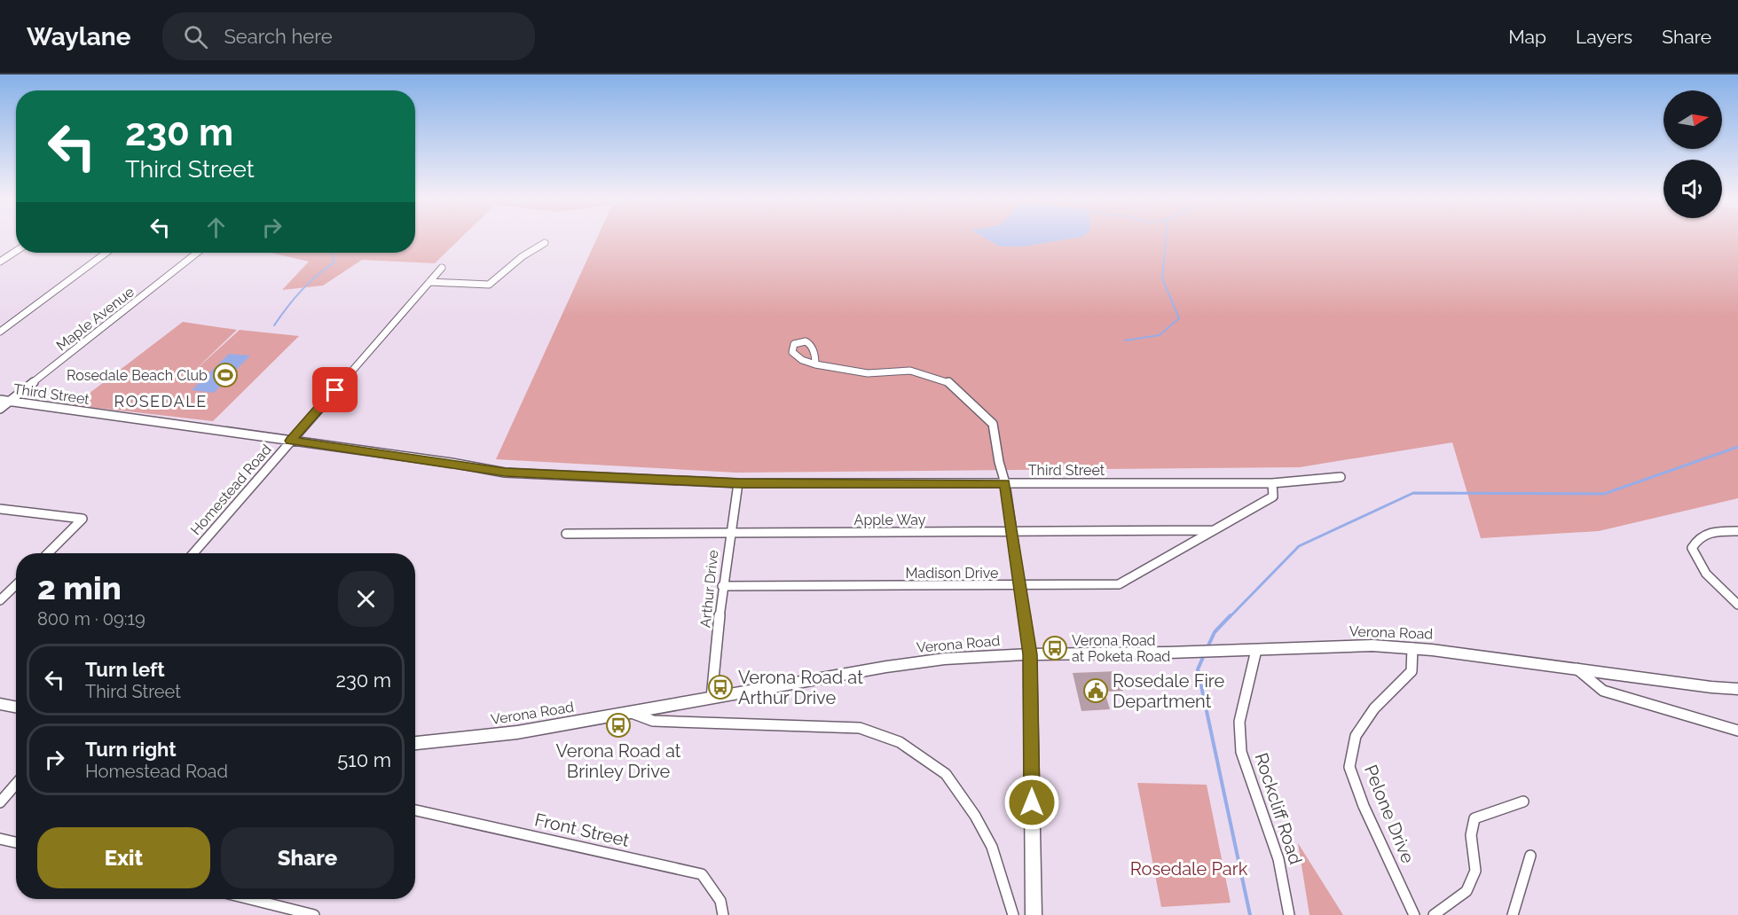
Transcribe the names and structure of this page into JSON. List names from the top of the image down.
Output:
{
  "streets": {
    "street": [
      "Maple Avenue",
      "Third Street",
      "Homestead Road",
      "Apple Way",
      "Madison Drive",
      "Arthur Drive",
      "Verona Road",
      "Rockcliff Road",
      "Pelone Drive",
      "Front Street"
    ]
  },
  "crossings": [
    ["Maple Avenue", "Third Street"],
    ["Third Street", "Homestead Road"],
    ["Third Street", "Madison Drive"],
    ["Third Street", "Arthur Drive"],
    ["Apple Way", "Madison Drive"],
    ["Apple Way", "Arthur Drive"],
    ["Madison Drive", "Arthur Drive"],
    ["Arthur Drive", "Verona Road"],
    ["Verona Road", "Rockcliff Road"],
    ["Verona Road", "Pelone Drive"]
  ],
  "districts": ["ROSEDALE"],
  "parks": ["Rosedale Park"],
  "places": {
    "sports": ["Rosedale Beach Club"],
    "bus stop": ["Verona Road at Poketa Road", "Verona Road at Arthur Drive", "Verona Road at Brinley Drive"],
    "public building": ["Rosedale Fire Department"]
  },
  "north": "right",
  "page": {
    "header": "Waylane",
    "search": "Search here",
    "nav": ["Map", "Layers", "Share"],
    "turn": ["230 m", "Third Street"],
    "heading": ["2 min", "800 m · 09:19"],
    "list": [
      {
        "name": "Turn left",
        "note": "Third Street",
        "value": "230 m"
      },
      {
        "name": "Turn right",
        "note": "Homestead Road",
        "value": "510 m"
      }
    ],
    "buttons": ["Exit", "Share"]
  }
}
